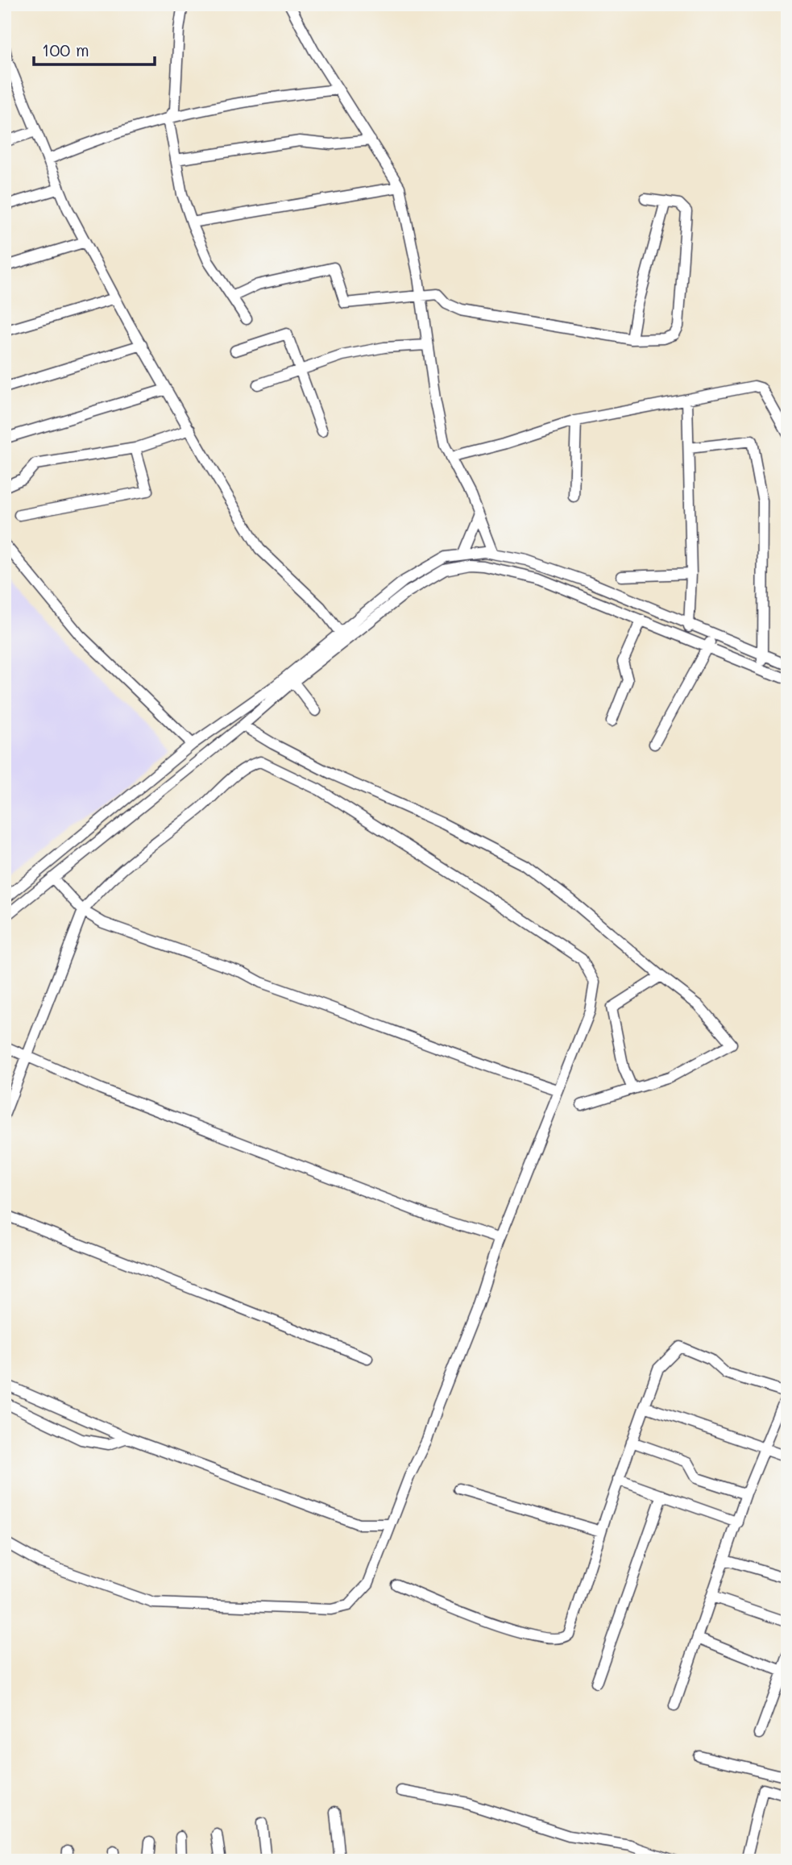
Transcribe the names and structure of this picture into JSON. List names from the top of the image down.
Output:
{
  "scale_bar": "100 m"
}
